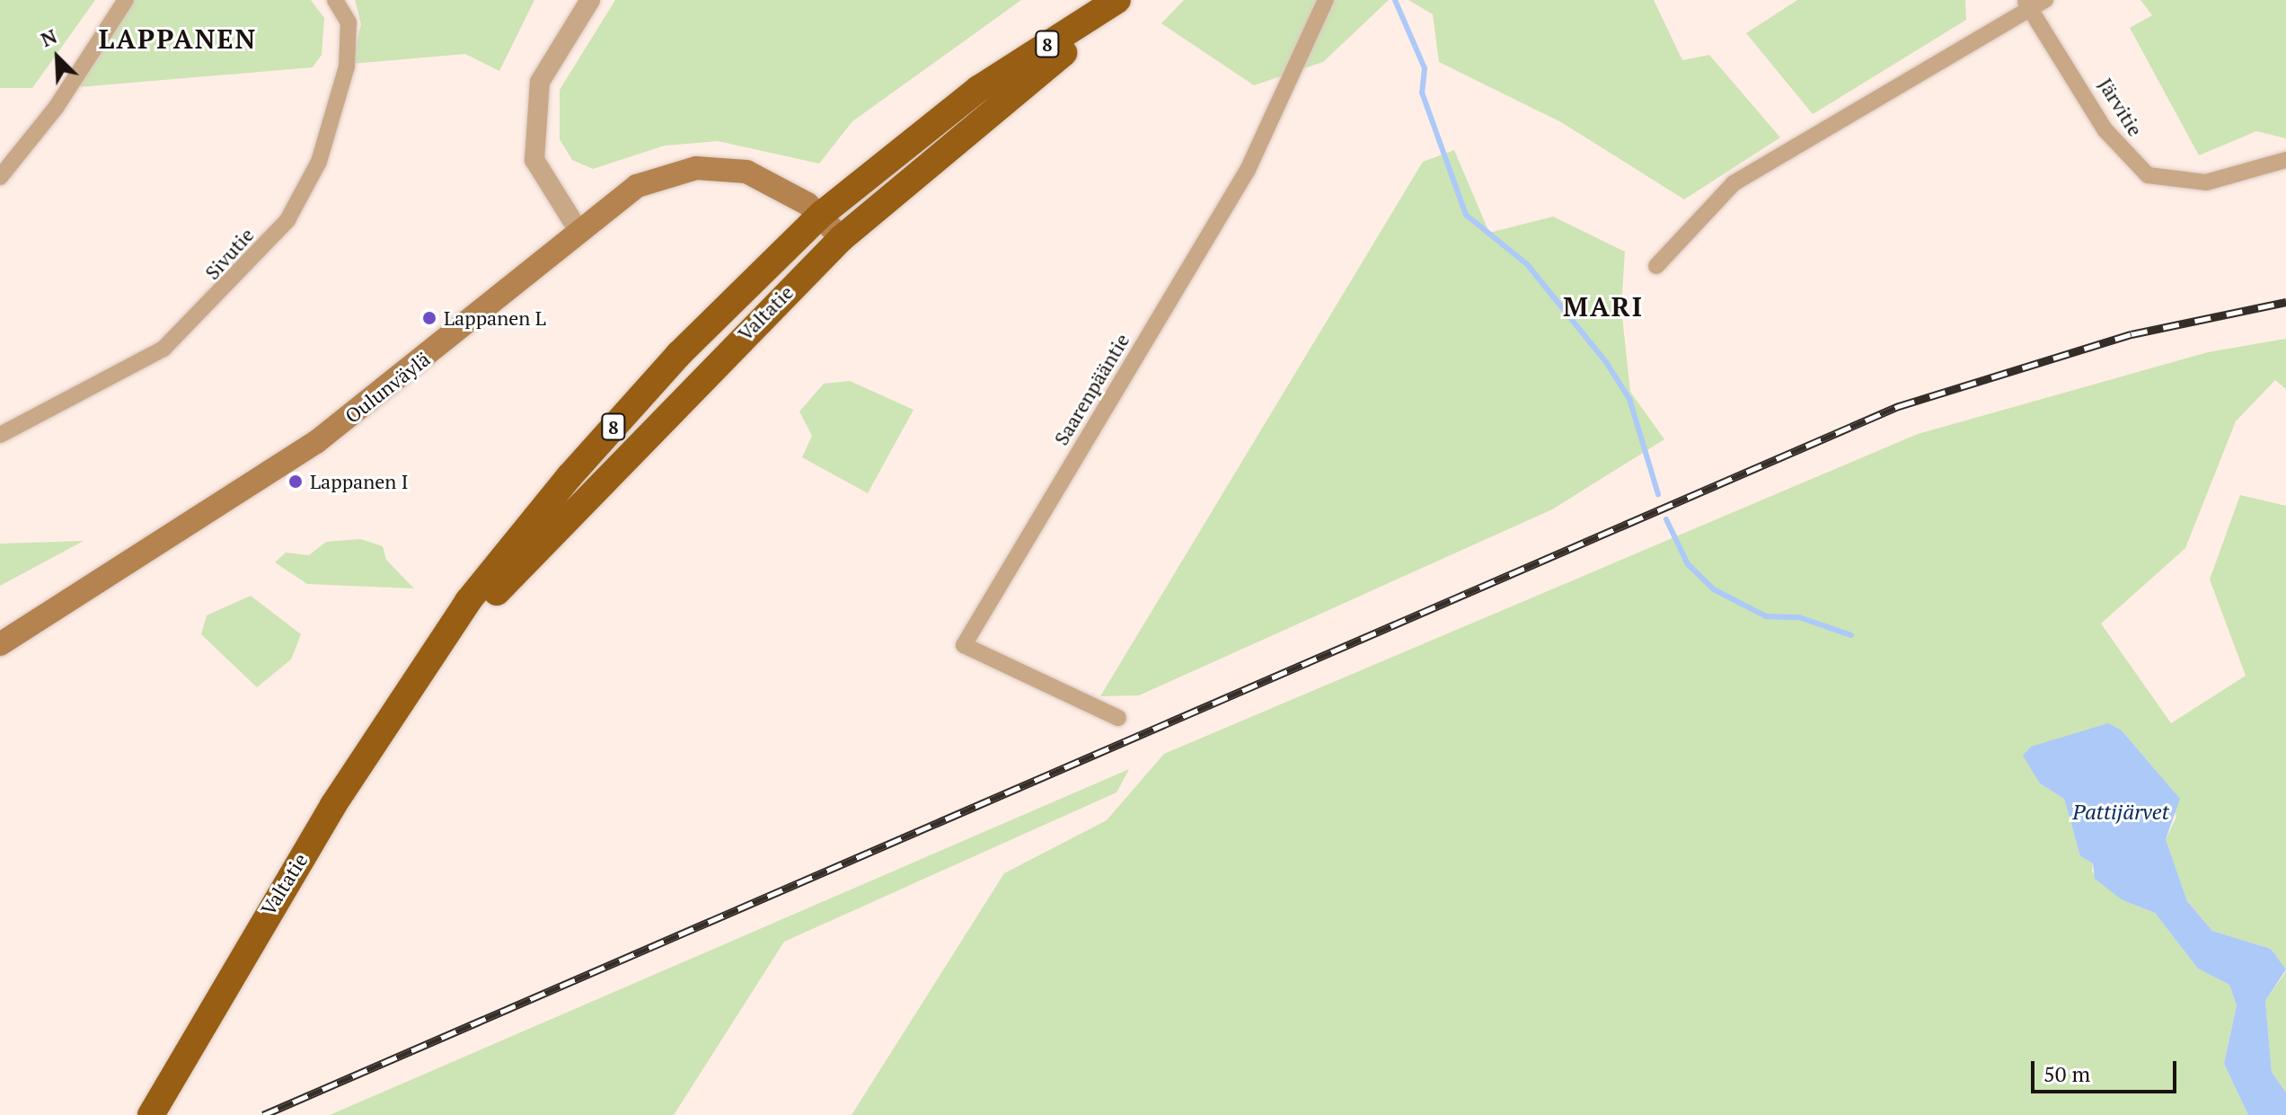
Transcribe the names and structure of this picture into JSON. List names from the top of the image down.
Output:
{
  "streets": {
    "highway": ["8", "Valtatie"],
    "main road": ["Oulunväylä"],
    "street": ["Järvitie", "Sivutie", "Saarenpääntie"]
  },
  "crossings": [
    ["Valtatie", "Oulunväylä"]
  ],
  "districts": ["LAPPANEN", "MARI"],
  "water": ["Pattijärvet"],
  "places": ["Lappanen L", "Lappanen I"],
  "scale_bar": "50 m",
  "north": "top left"
}
